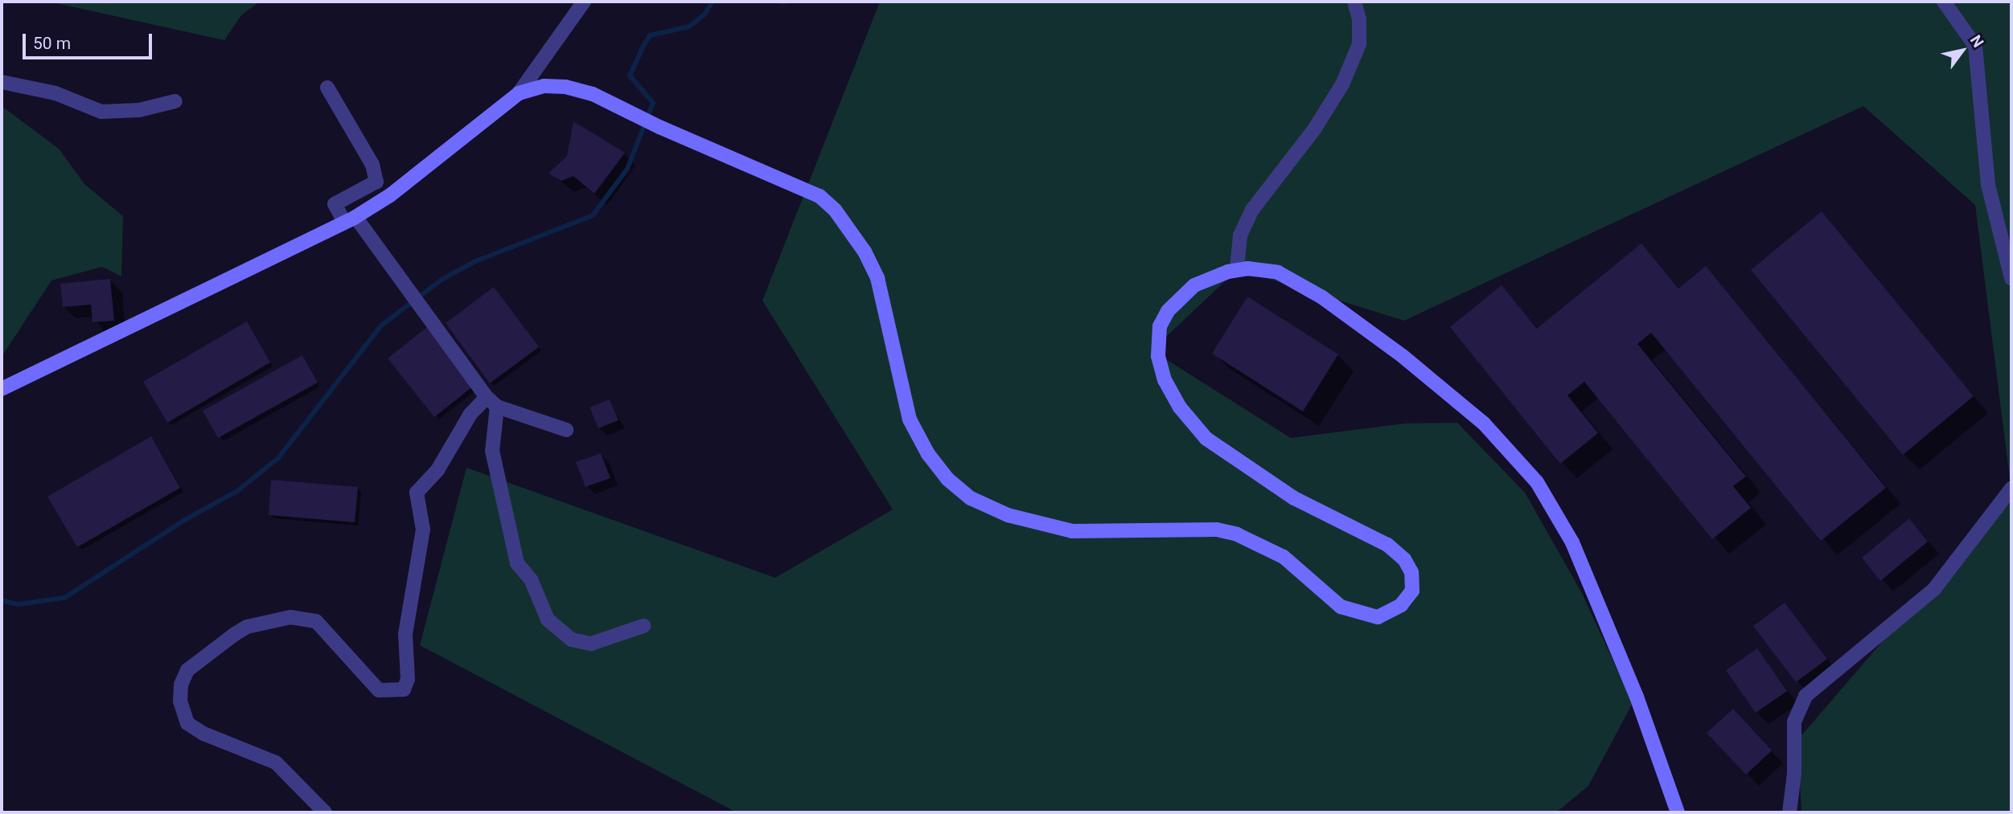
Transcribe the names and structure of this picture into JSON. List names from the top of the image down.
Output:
{
  "scale_bar": "50 m",
  "north": "top right"
}
